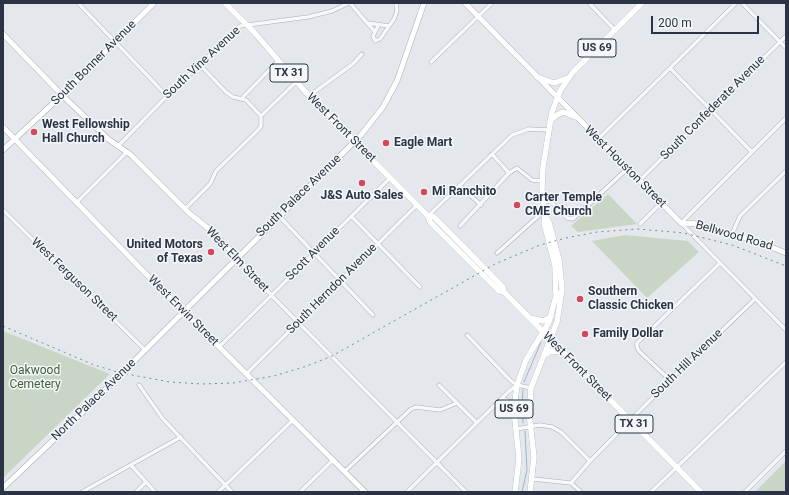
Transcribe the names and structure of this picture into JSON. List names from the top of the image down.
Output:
{
  "streets": {
    "main road": [
      "US 69",
      "South Bonner Avenue",
      "TX 31",
      "West Front Street",
      "West Houston Street",
      "South Palace Avenue",
      "Bellwood Road",
      "West Elm Street",
      "West Erwin Street",
      "North Palace Avenue"
    ],
    "street": [
      "South Vine Avenue",
      "South Confederate Avenue",
      "Scott Avenue",
      "West Ferguson Street",
      "South Herndon Avenue",
      "South Hill Avenue"
    ]
  },
  "crossings": [
    ["US 69", "West Front Street"],
    ["US 69", "West Houston Street"],
    ["South Bonner Avenue", "West Elm Street"],
    ["South Bonner Avenue", "West Erwin Street"],
    ["South Vine Avenue", "West Front Street"],
    ["South Vine Avenue", "West Elm Street"],
    ["South Confederate Avenue", "West Houston Street"],
    ["West Front Street", "South Palace Avenue"],
    ["West Front Street", "Scott Avenue"],
    ["West Front Street", "South Herndon Avenue"],
    ["West Front Street", "South Hill Avenue"],
    ["West Houston Street", "Bellwood Road"],
    ["West Houston Street", "South Hill Avenue"],
    ["South Palace Avenue", "West Elm Street"],
    ["South Palace Avenue", "West Erwin Street"],
    ["South Palace Avenue", "North Palace Avenue"],
    ["Scott Avenue", "West Elm Street"],
    ["Scott Avenue", "West Erwin Street"],
    ["West Elm Street", "South Herndon Avenue"],
    ["West Ferguson Street", "North Palace Avenue"],
    ["South Herndon Avenue", "West Erwin Street"],
    ["West Erwin Street", "North Palace Avenue"]
  ],
  "parks": ["Oakwood Cemetery"],
  "places": [
    "West Fellowship Hall Church",
    "Eagle Mart",
    "J&S Auto Sales",
    "Mi Ranchito",
    "Carter Temple CME Church",
    "United Motors of Texas",
    "Southern Classic Chicken",
    "Family Dollar"
  ],
  "scale_bar": "200 m"
}
